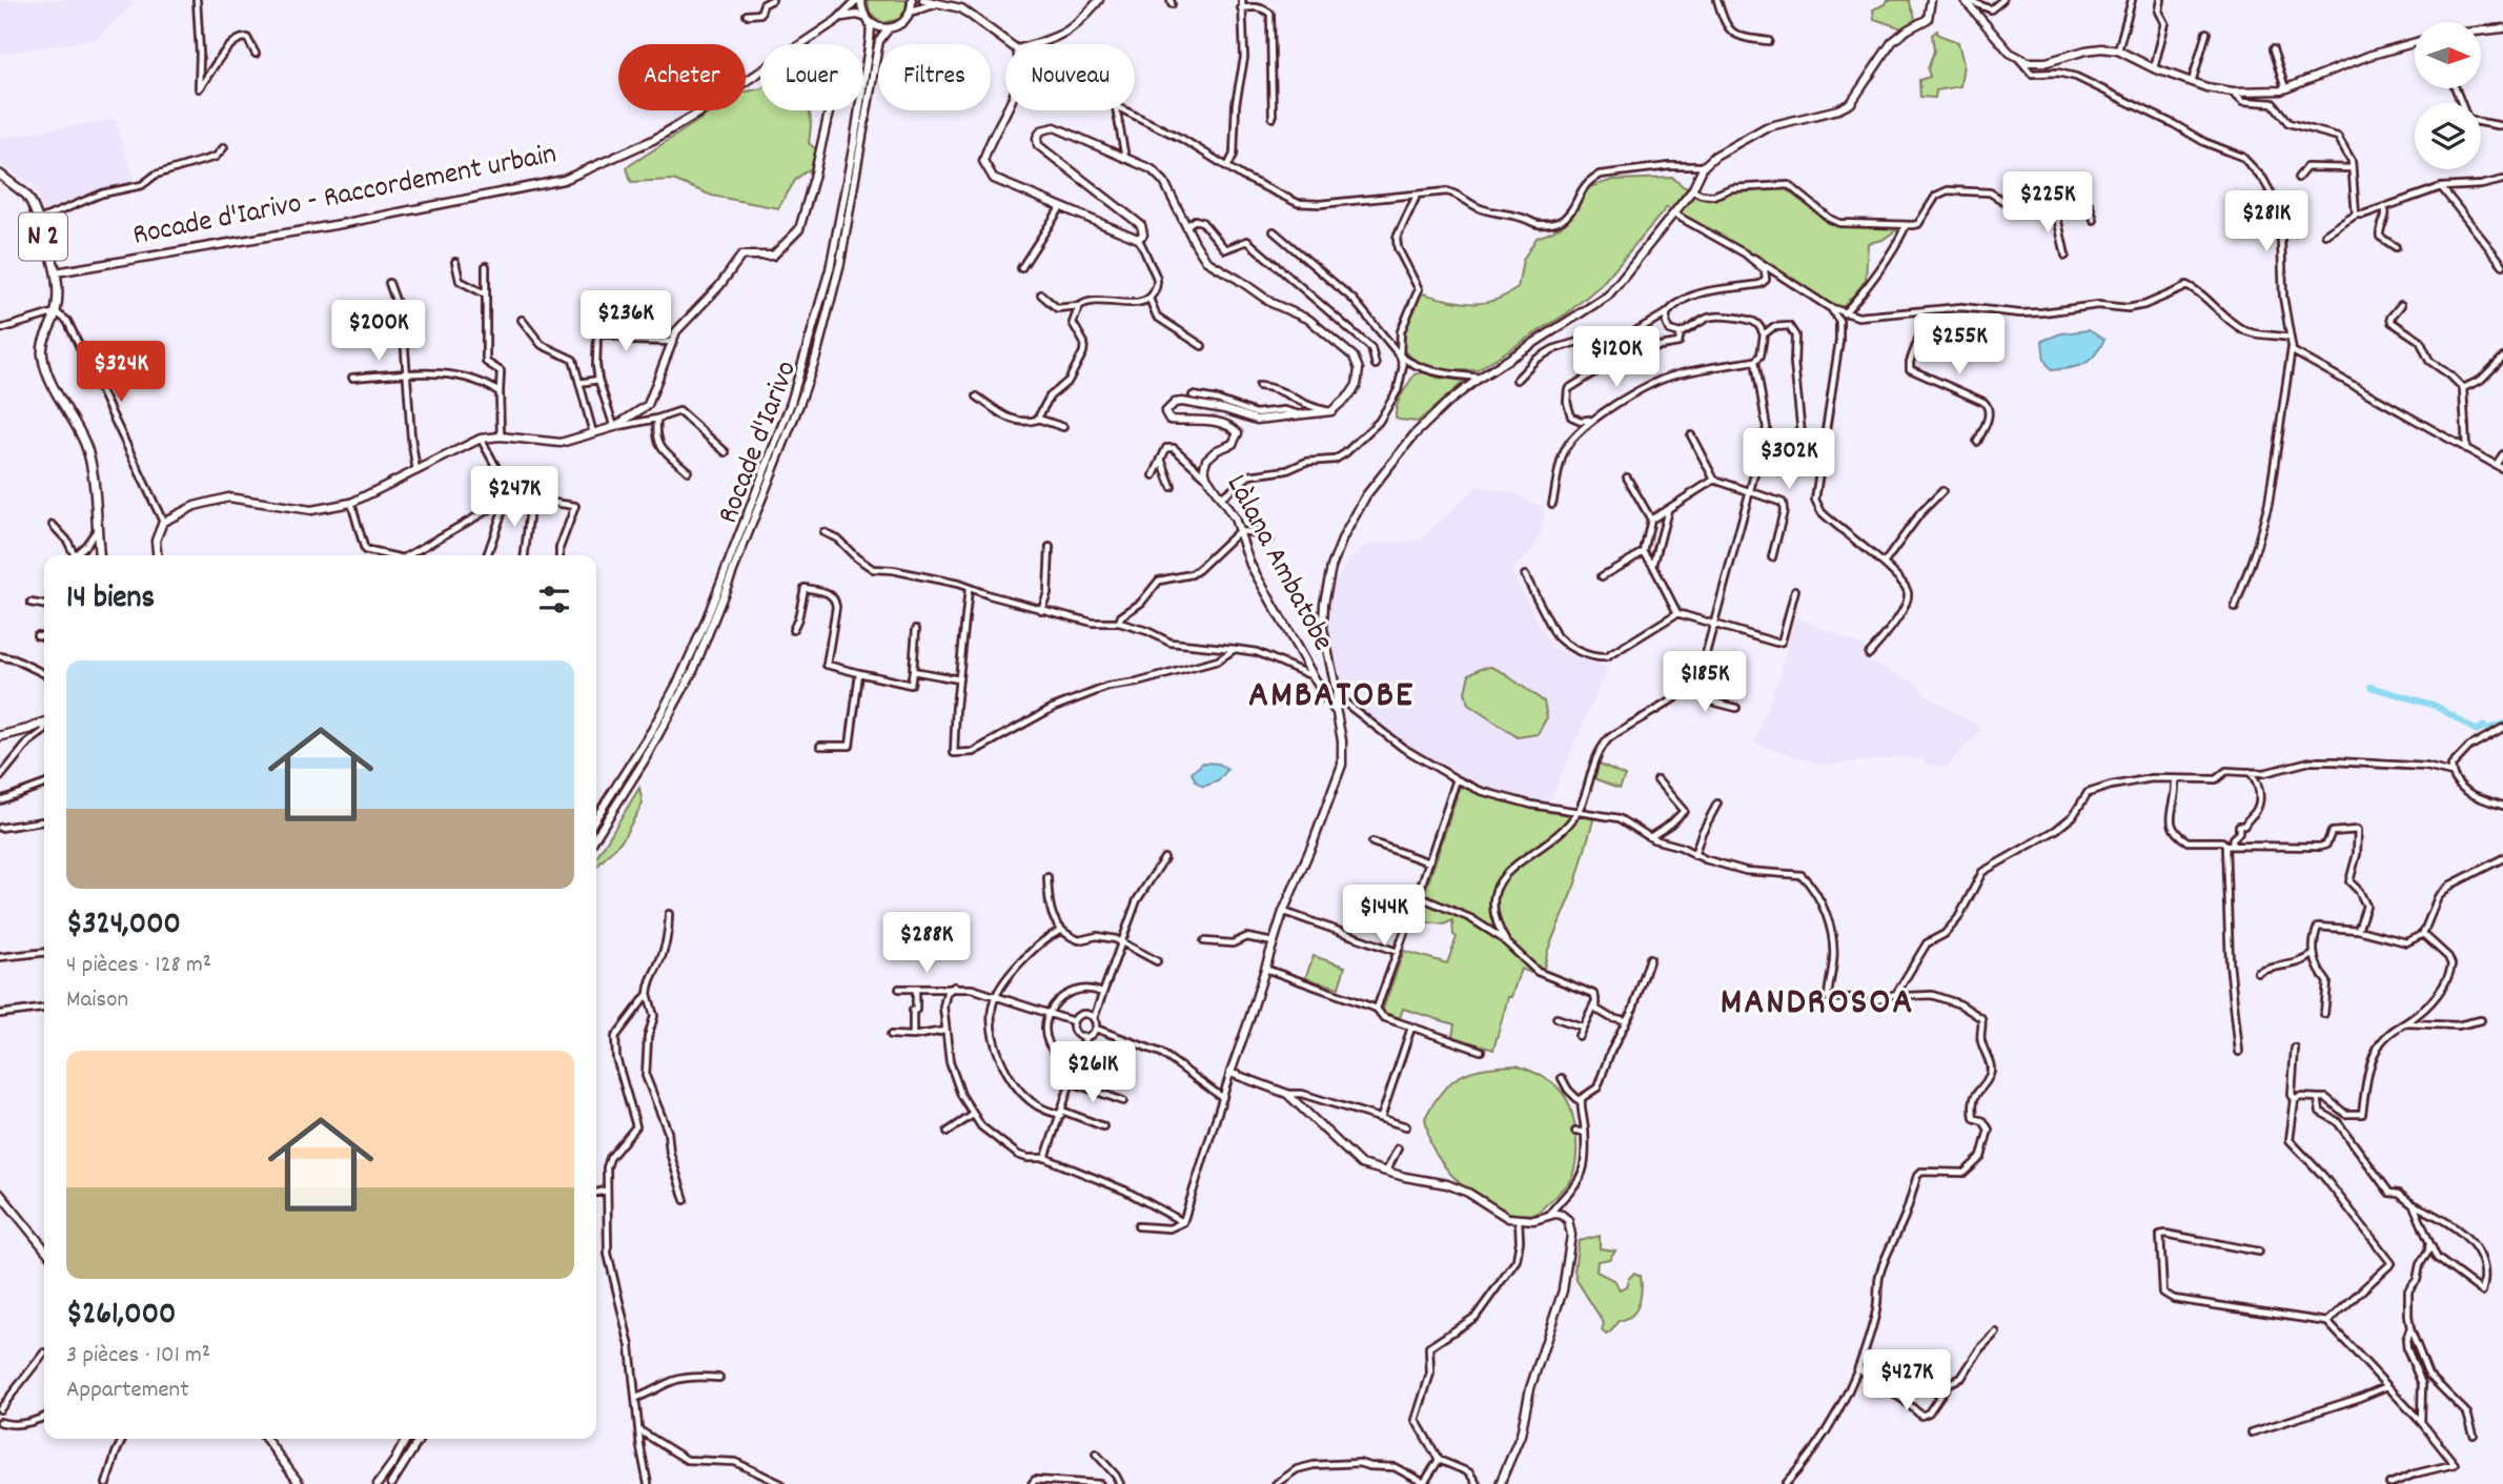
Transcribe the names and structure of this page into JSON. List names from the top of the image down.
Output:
{
  "streets": {
    "main road": ["N 2"],
    "street": ["Rocade d'Iarivo - Raccordement urbain", "Rocade d'Iarivo", "Làlana Ambatobe"]
  },
  "crossings": [
    ["Rocade d'Iarivo - Raccordement urbain", "N 2"],
    ["Rocade d'Iarivo - Raccordement urbain", "Rocade d'Iarivo"]
  ],
  "districts": ["AMBATOBE", "MANDROSOA"],
  "north": "right",
  "page": {
    "chip": [
      "Acheter",
      "Louer",
      "Filtres",
      "Nouveau"
    ],
    "price": [
      "$225K",
      "$281K",
      "$236K",
      "$200K",
      "$255K",
      "$120K",
      "$324K",
      "$302K",
      "$247K",
      "$185K",
      "$144K",
      "$288K",
      "$261K",
      "$427K"
    ],
    "heading": "14 biens",
    "list": [
      {
        "name": "$324,000",
        "note": "4 pièces · 128 m² · Maison"
      },
      {
        "name": "$261,000",
        "note": "3 pièces · 101 m² · Appartement"
      }
    ]
  }
}
